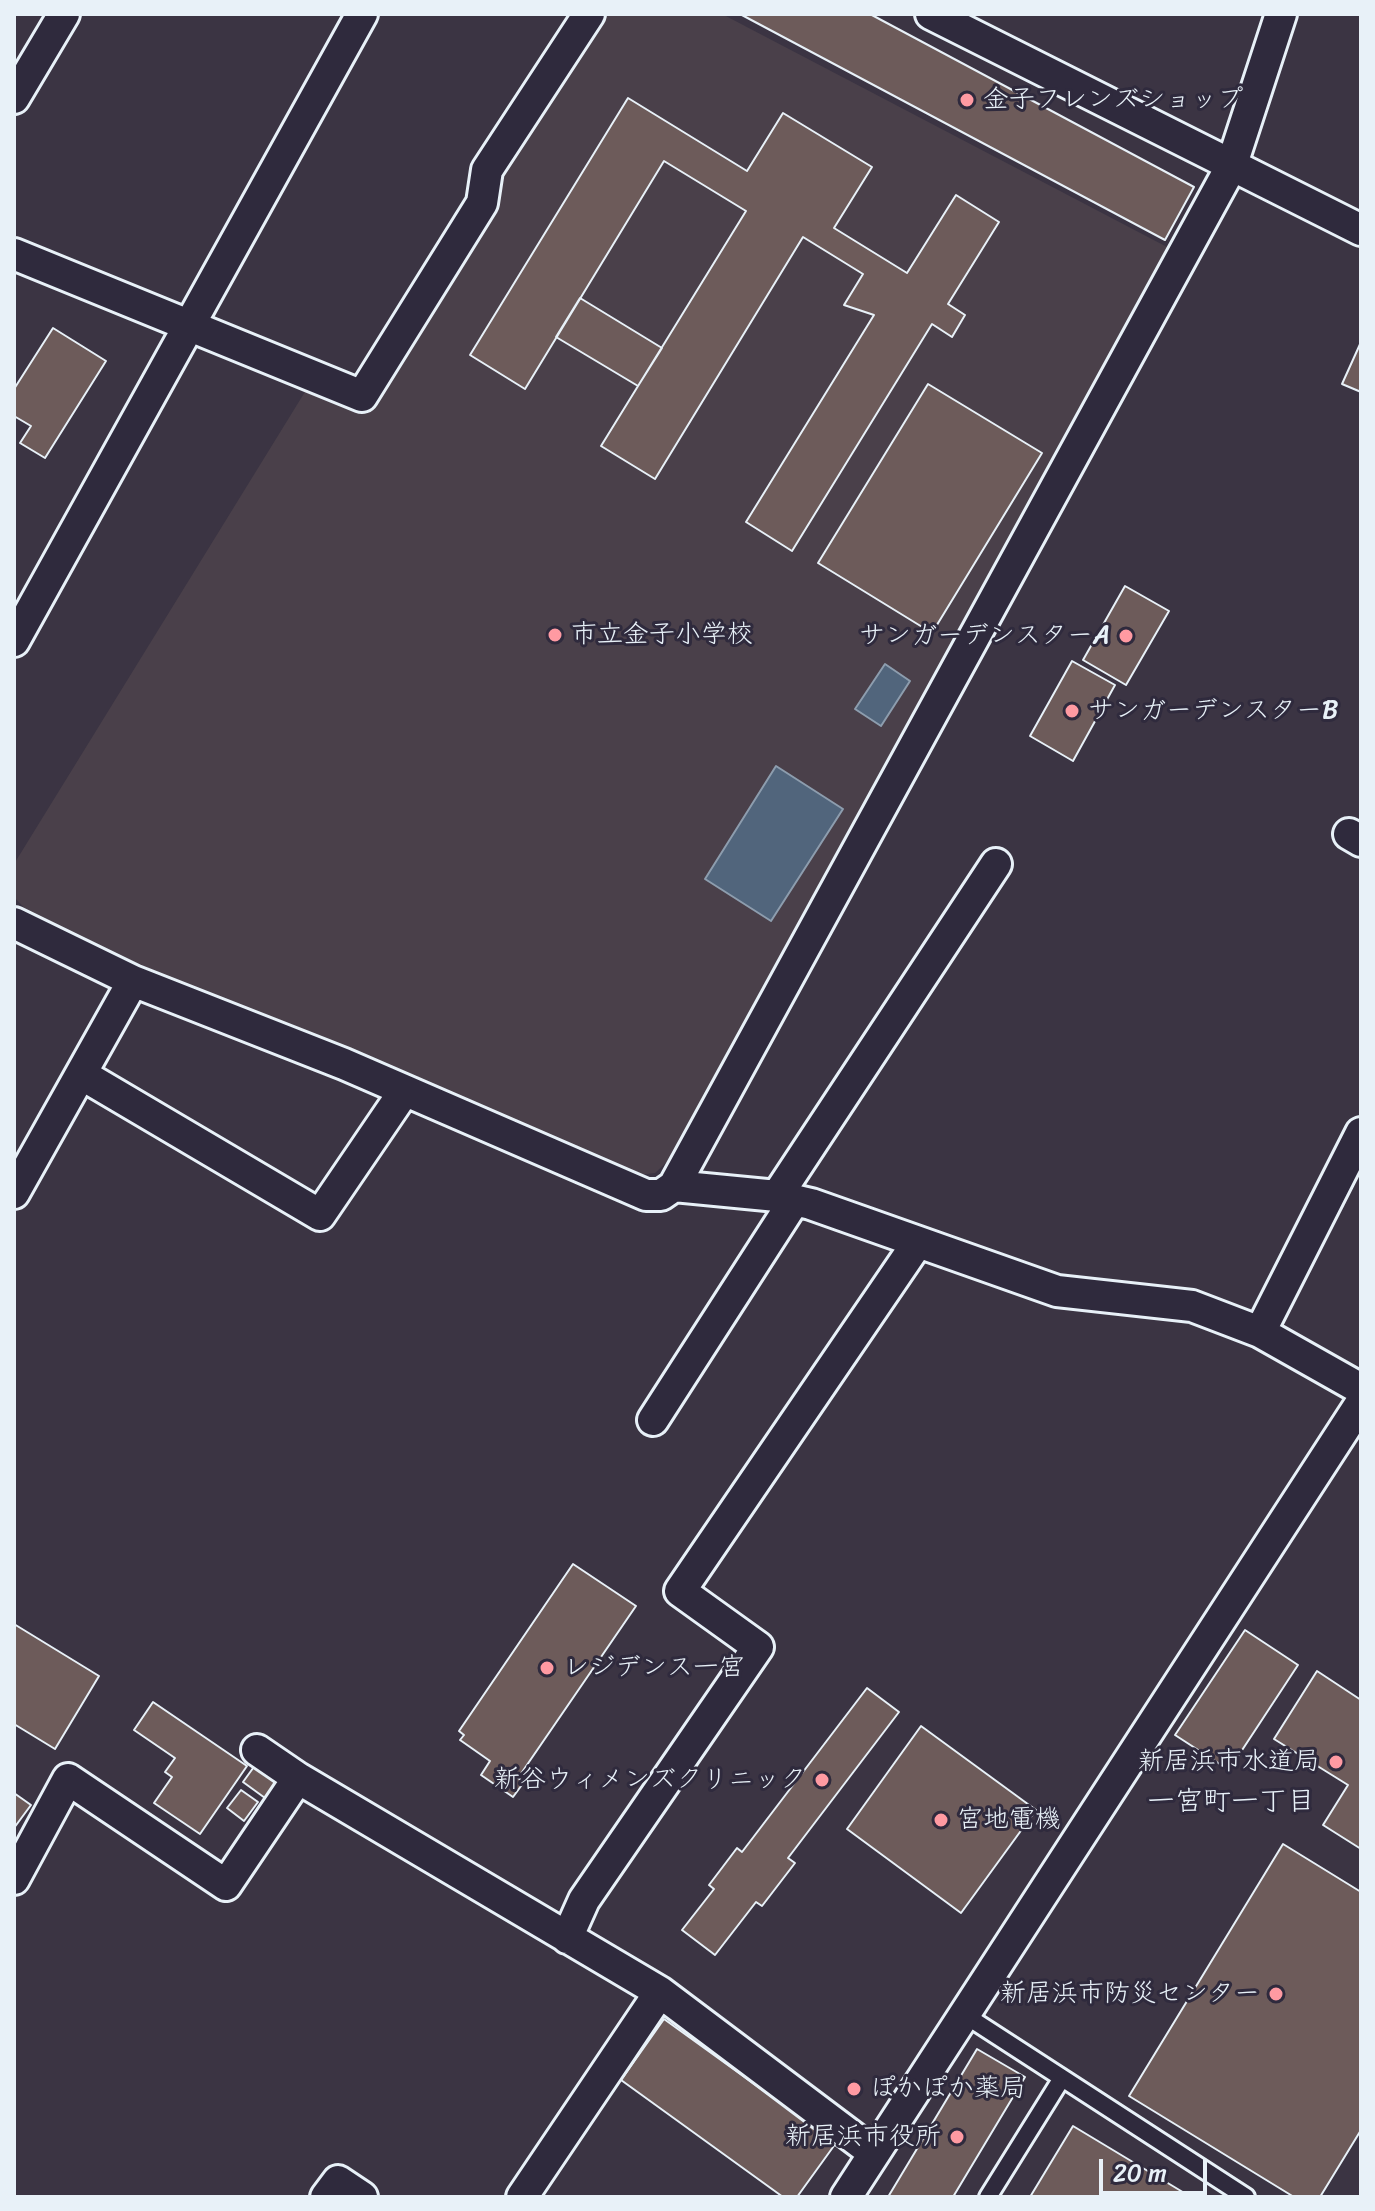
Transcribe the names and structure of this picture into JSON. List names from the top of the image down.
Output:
{
  "districts": ["一宮町一丁目"],
  "places": [
    "金子フレンズショップ",
    "市立金子小学校",
    "サンガーデンスターA",
    "サンガーデンスターB",
    "レジデンス一宮",
    "新居浜市水道局",
    "新谷ウィメンズクリニック",
    "宮地電機",
    "新居浜市防災センター",
    "ぽかぽか薬局",
    "新居浜市役所"
  ],
  "scale_bar": "20 m"
}
